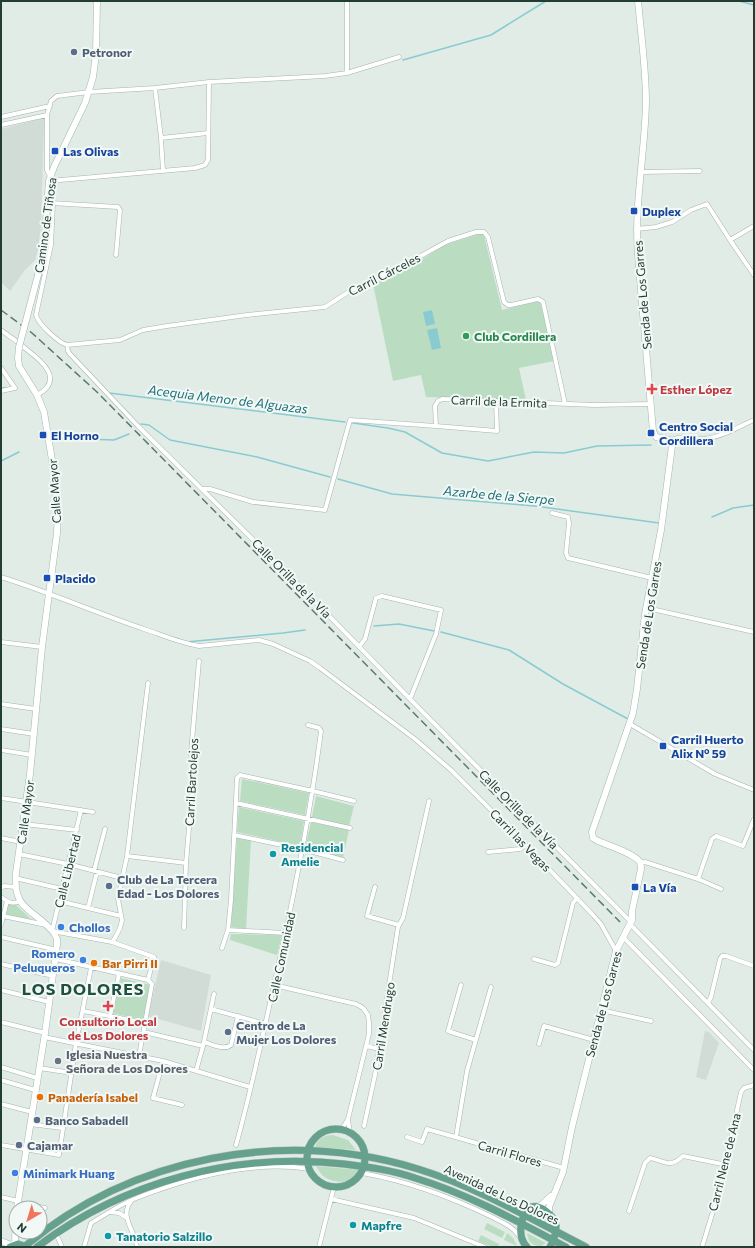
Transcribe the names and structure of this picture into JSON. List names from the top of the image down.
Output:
{
  "streets": {
    "main road": ["Avenida de Los Dolores"],
    "street": [
      "Camino de Tiñosa",
      "Carril Cárceles",
      "Senda de Los Garres",
      "Carril de la Ermita",
      "Calle Mayor",
      "Calle Orilla de la Vía",
      "Carril Bartolejos",
      "Carril las Vegas",
      "Calle Libertad",
      "Calle Comunidad",
      "Carril Mendrugo",
      "Carril Flores",
      "Carril Nene de Ana"
    ]
  },
  "crossings": [
    ["Camino de Tiñosa", "Calle Mayor"],
    ["Camino de Tiñosa", "Calle Orilla de la Vía"],
    ["Carril Cárceles", "Carril de la Ermita"],
    ["Carril Cárceles", "Calle Orilla de la Vía"],
    ["Senda de Los Garres", "Carril de la Ermita"],
    ["Senda de Los Garres", "Calle Orilla de la Vía"],
    ["Senda de Los Garres", "Carril las Vegas"],
    ["Senda de Los Garres", "Carril Flores"],
    ["Calle Mayor", "Carril las Vegas"],
    ["Calle Mayor", "Calle Libertad"]
  ],
  "districts": ["LOS DOLORES"],
  "water": ["Acequia Menor de Alguazas", "Azarbe de la Sierpe"],
  "places": {
    "other": [
      "Petronor",
      "Club Cordillera",
      "Residencial Amelie",
      "Club de La Tercera Edad - Los Dolores",
      "Chollos",
      "Romero Peluqueros",
      "Bar Pirri II",
      "Centro de La Mujer Los Dolores",
      "Iglesia Nuestra Señora de Los Dolores",
      "Panadería Isabel",
      "Banco Sabadell",
      "Cajamar",
      "Minimark Huang",
      "Mapfre",
      "Tanatorio Salzillo"
    ],
    "transit": [
      "Las Olivas",
      "Duplex",
      "Centro Social Cordillera",
      "El Horno",
      "Placido",
      "Carril Huerto Alix Nº 59",
      "La Vía"
    ],
    "health": ["Esther López", "Consultorio Local de Los Dolores"]
  },
  "north": "bottom left"
}
